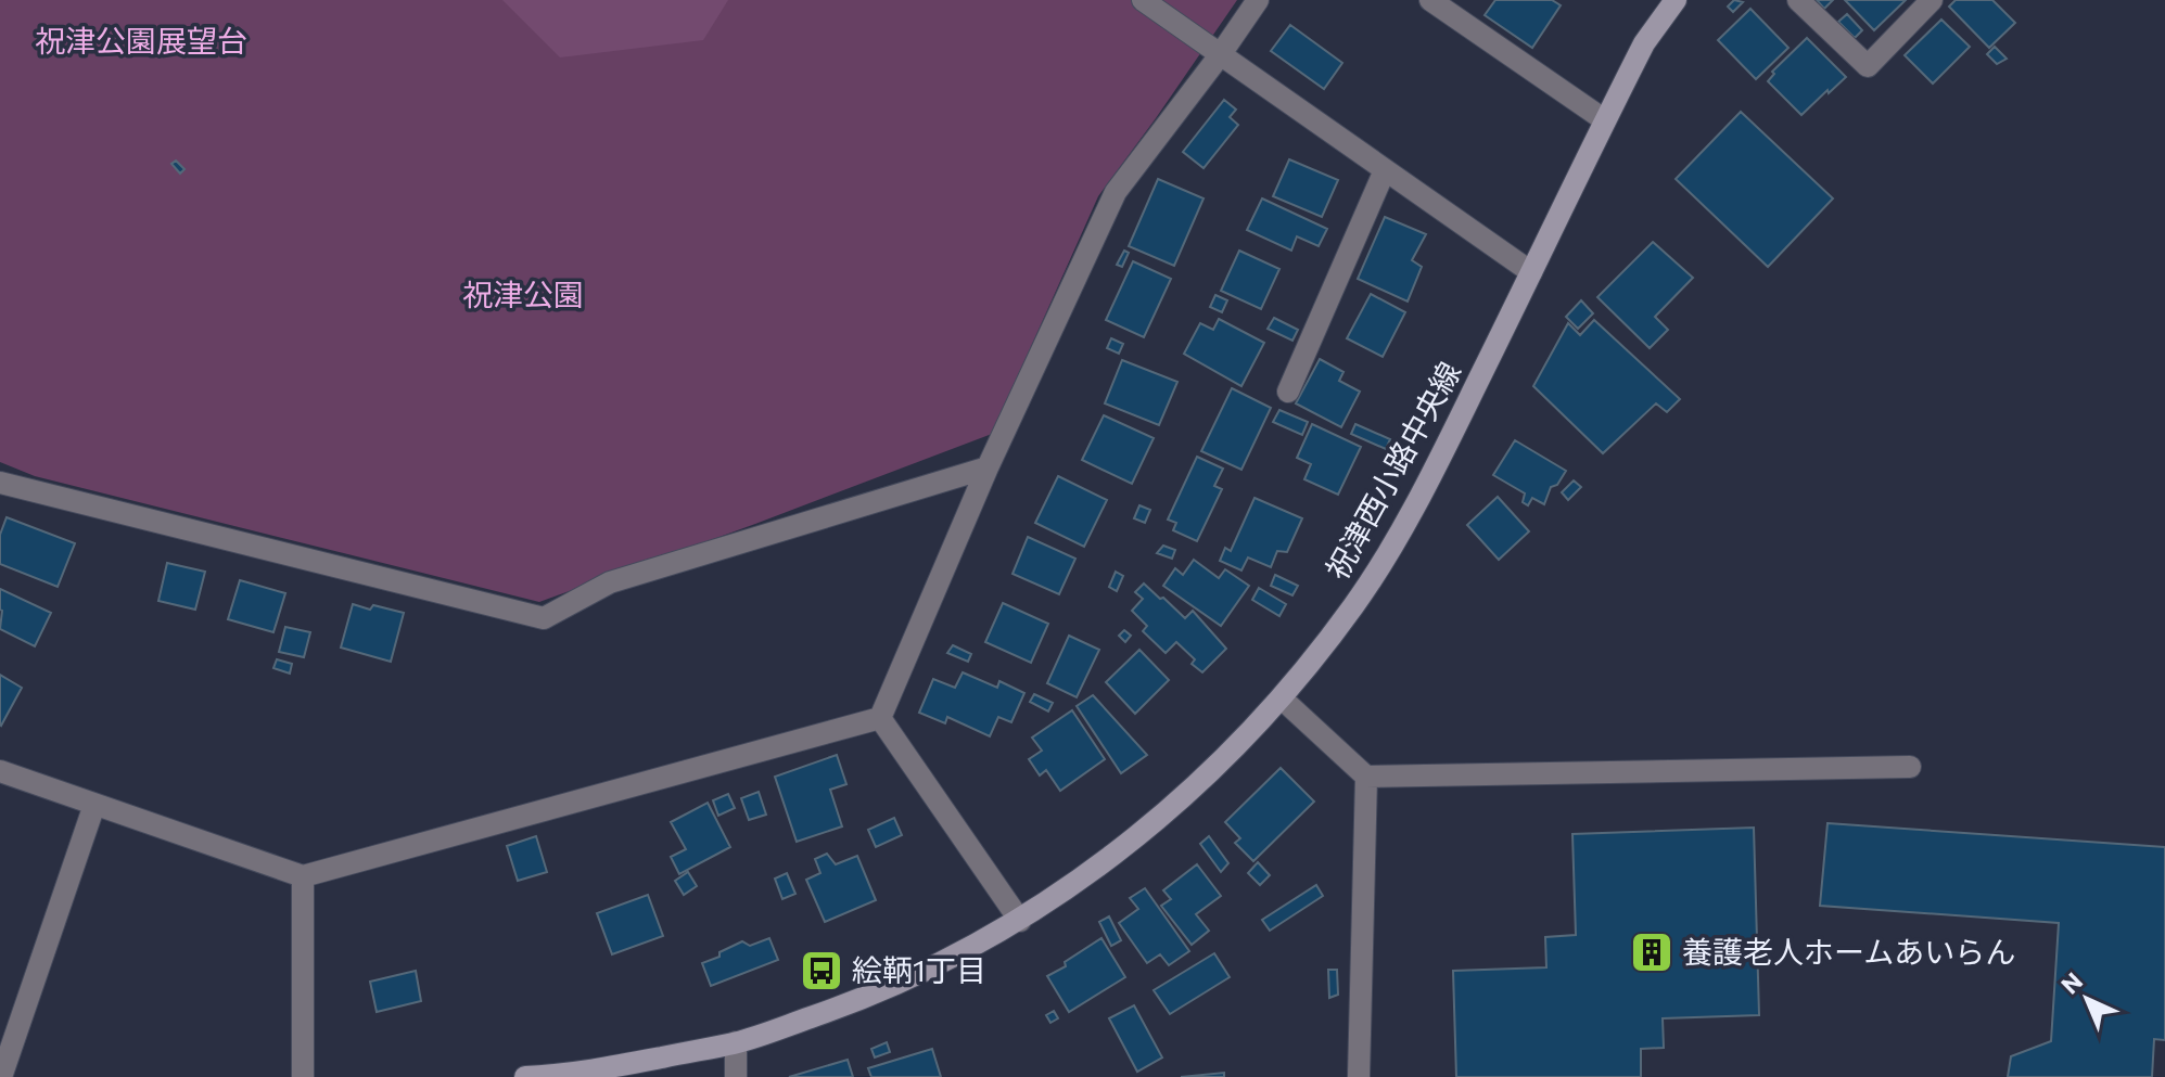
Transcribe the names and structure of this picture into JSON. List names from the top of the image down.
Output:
{
  "streets": {
    "main road": ["祝津西小路中央線"]
  },
  "parks": ["祝津公園展望台", "祝津公園"],
  "places": {
    "building": ["養護老人ホームあいらん"],
    "bus stop": ["絵鞆1丁目"]
  },
  "north": "top left"
}
